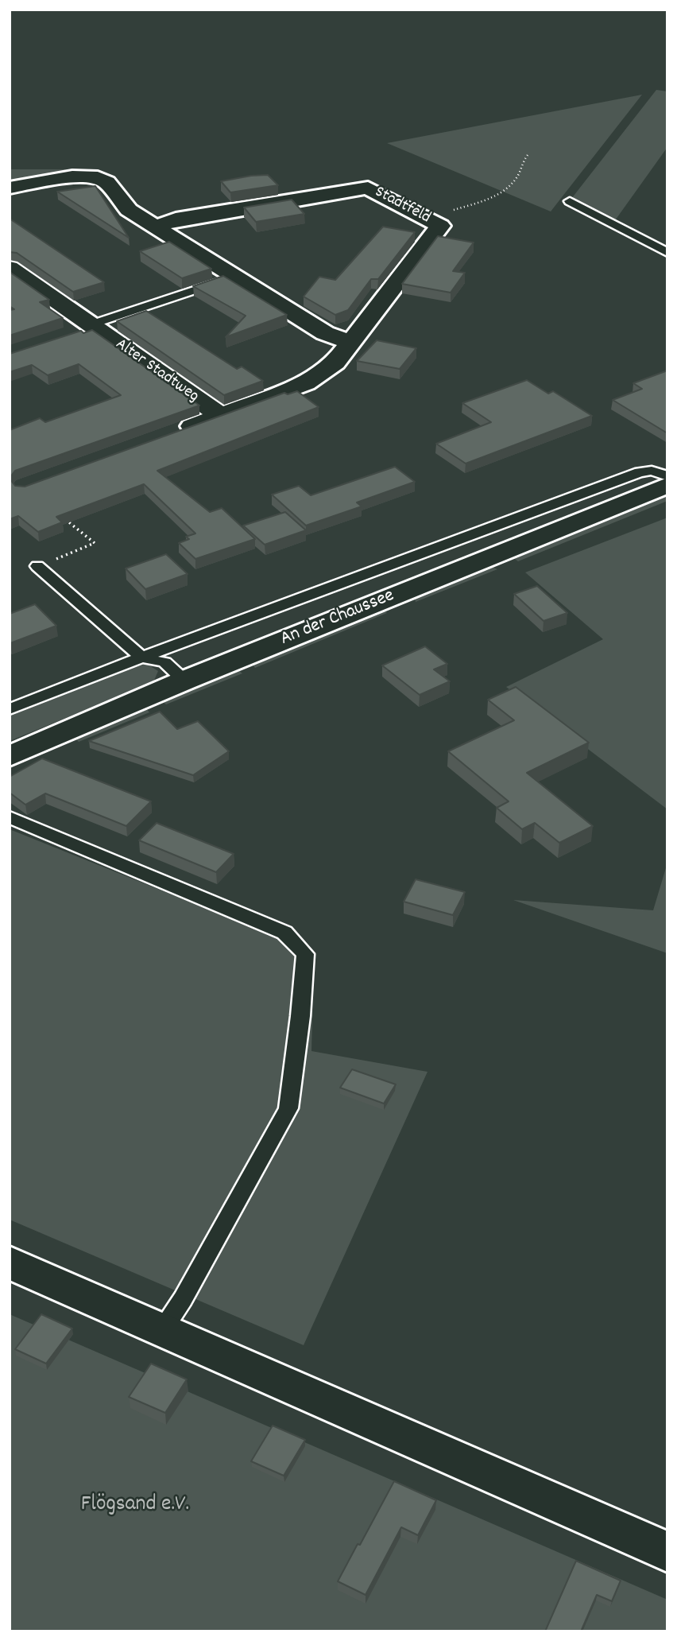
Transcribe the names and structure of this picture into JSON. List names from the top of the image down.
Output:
{
  "streets": {
    "street": ["Stadtfeld", "Alter Stadtweg", "An der Chaussee"]
  },
  "crossings": [
    ["Stadtfeld", "Alter Stadtweg"]
  ],
  "parks": ["Flögsand e.V."]
}
